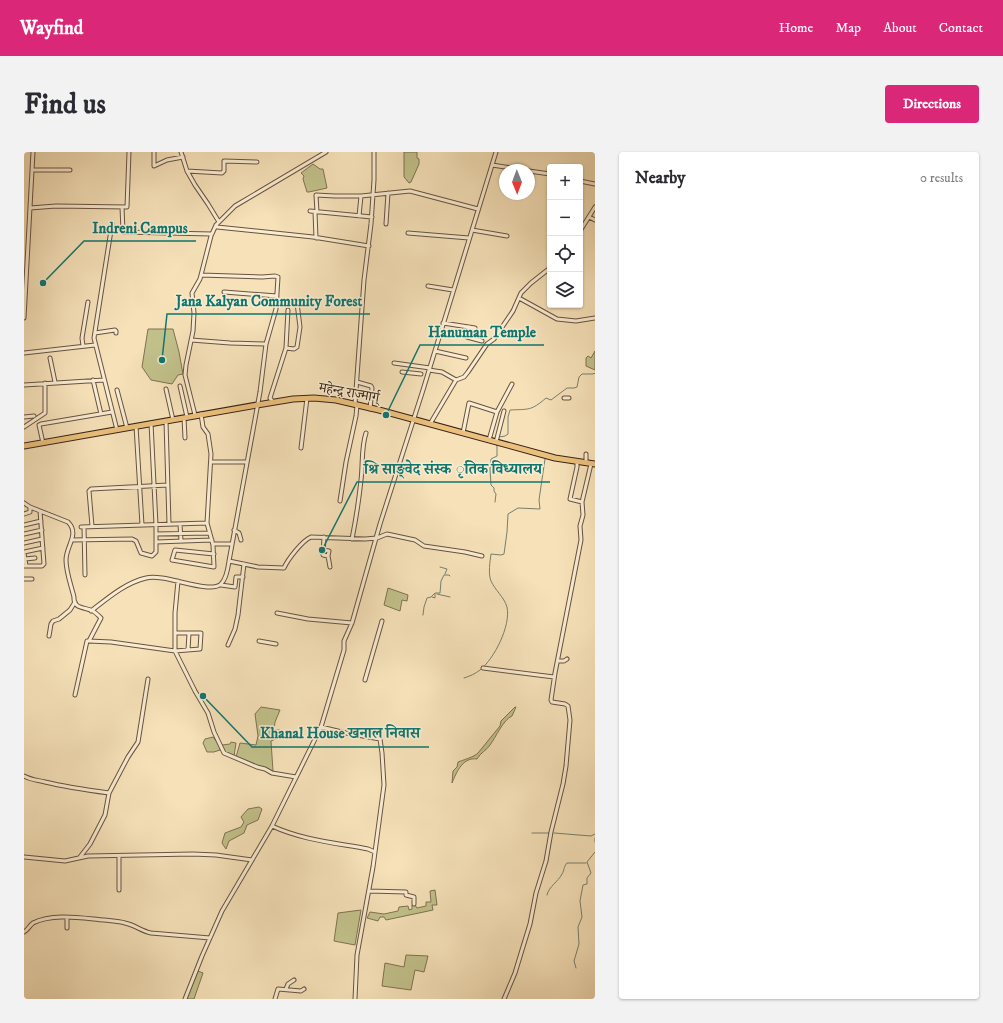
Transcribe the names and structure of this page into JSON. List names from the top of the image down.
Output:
{
  "streets": {
    "highway": ["महेन्द्र राज्मार्ग्"]
  },
  "places": [
    "Indreni Campus",
    "Jana Kalyan Community Forest",
    "Hanuman Temple",
    "श्रि साङ्वेद संस्क ृतिक विध्यालय",
    "Khanal House खनाल निवास"
  ],
  "north": "bottom",
  "page": {
    "header": "Wayfind",
    "nav": [
      "Home",
      "Map",
      "About",
      "Contact"
    ],
    "buttons": "Directions",
    "title": "Find us",
    "heading": ["Nearby", "0 results"],
    "map_buttons": ["+", "−"]
  }
}
